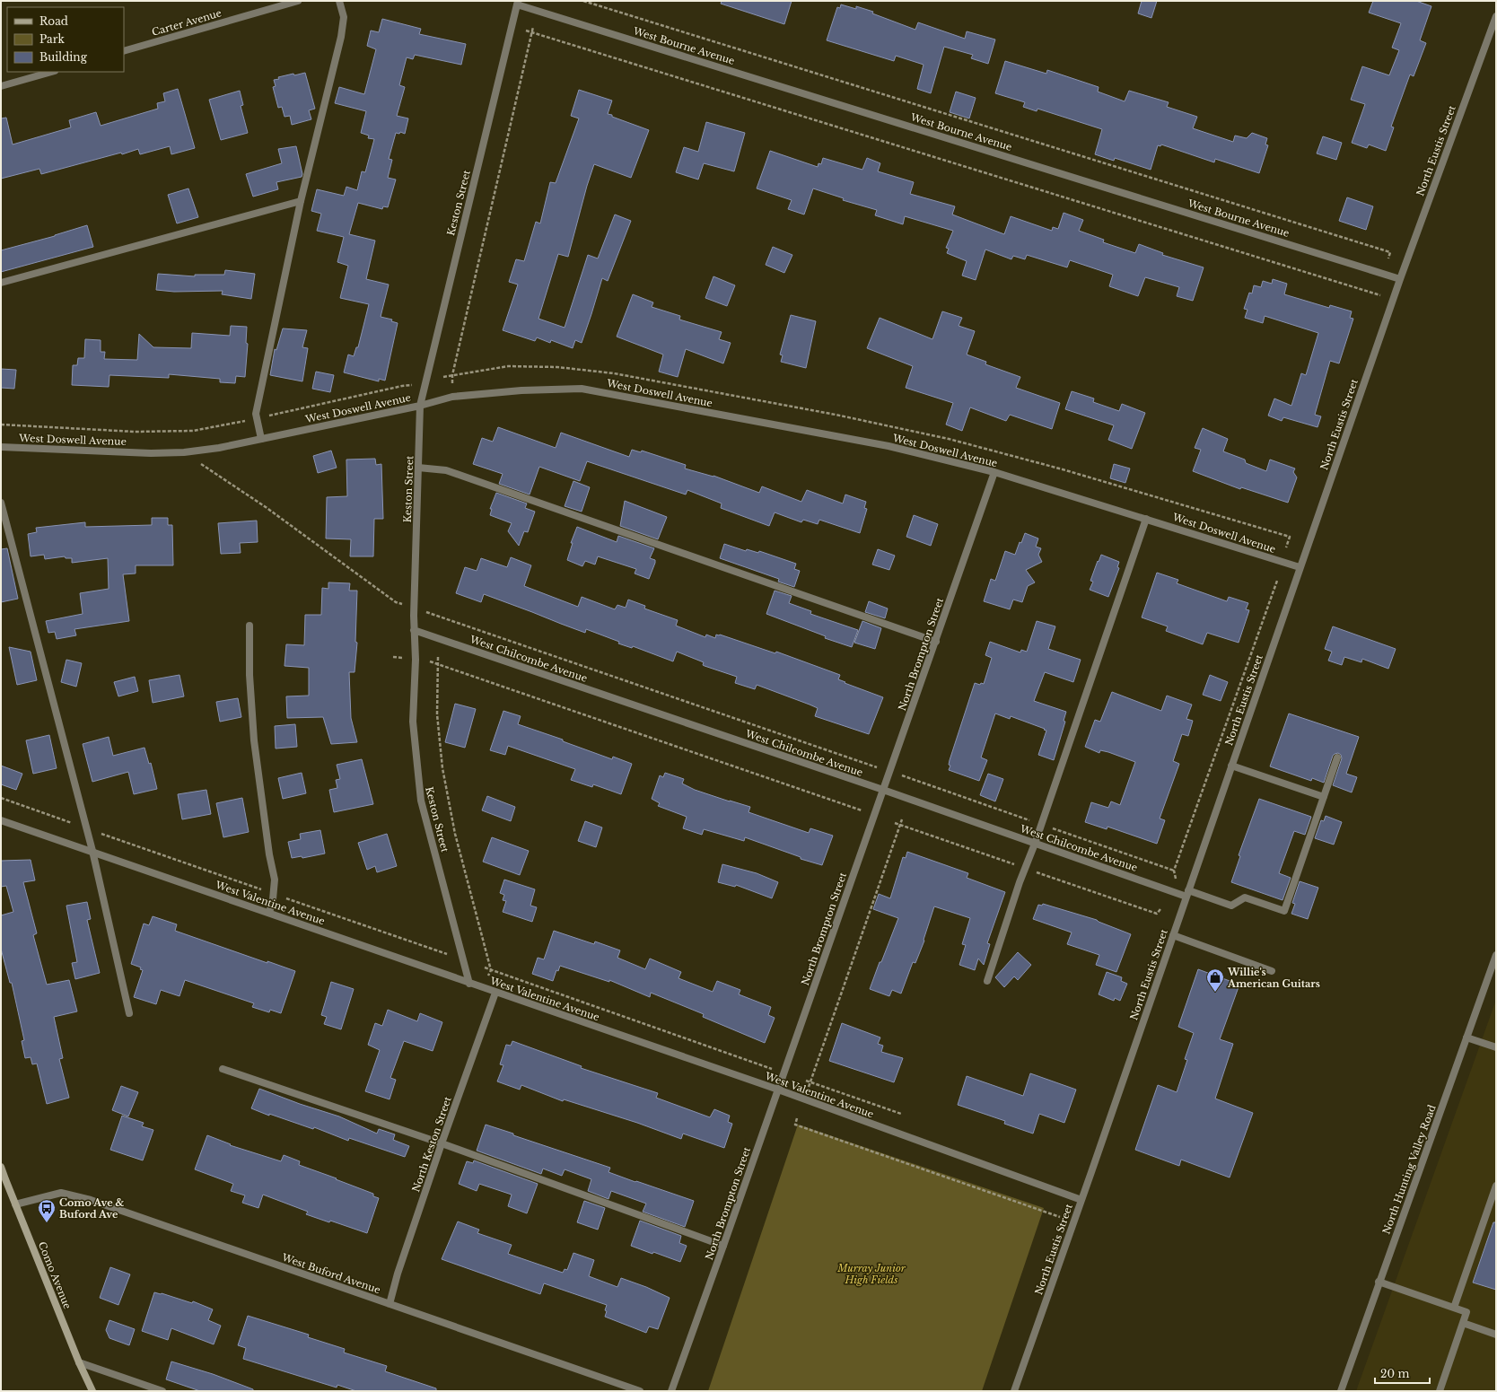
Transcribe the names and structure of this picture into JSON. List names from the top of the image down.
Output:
{
  "streets": {
    "main road": ["Como Avenue"],
    "street": [
      "Carter Avenue",
      "West Bourne Avenue",
      "North Eustis Street",
      "Keston Street",
      "West Doswell Avenue",
      "North Brompton Street",
      "West Chilcombe Avenue",
      "West Valentine Avenue",
      "North Keston Street",
      "North Hunting Valley Road",
      "West Buford Avenue"
    ]
  },
  "crossings": [
    ["West Bourne Avenue", "North Eustis Street"],
    ["West Bourne Avenue", "Keston Street"],
    ["North Eustis Street", "West Doswell Avenue"],
    ["North Eustis Street", "West Chilcombe Avenue"],
    ["North Eustis Street", "West Valentine Avenue"],
    ["Keston Street", "West Doswell Avenue"],
    ["Keston Street", "West Chilcombe Avenue"],
    ["Keston Street", "West Valentine Avenue"],
    ["West Doswell Avenue", "North Brompton Street"],
    ["North Brompton Street", "West Chilcombe Avenue"],
    ["North Brompton Street", "West Valentine Avenue"],
    ["West Valentine Avenue", "North Keston Street"],
    ["North Keston Street", "West Buford Avenue"],
    ["West Buford Avenue", "Como Avenue"]
  ],
  "parks": ["Murray Junior High Fields"],
  "places": {
    "shop": ["Willie's American Guitars"],
    "bus stop": ["Como Ave & Buford Ave"]
  },
  "legend": ["Road", "Park", "Building"],
  "scale_bar": "20 m"
}
